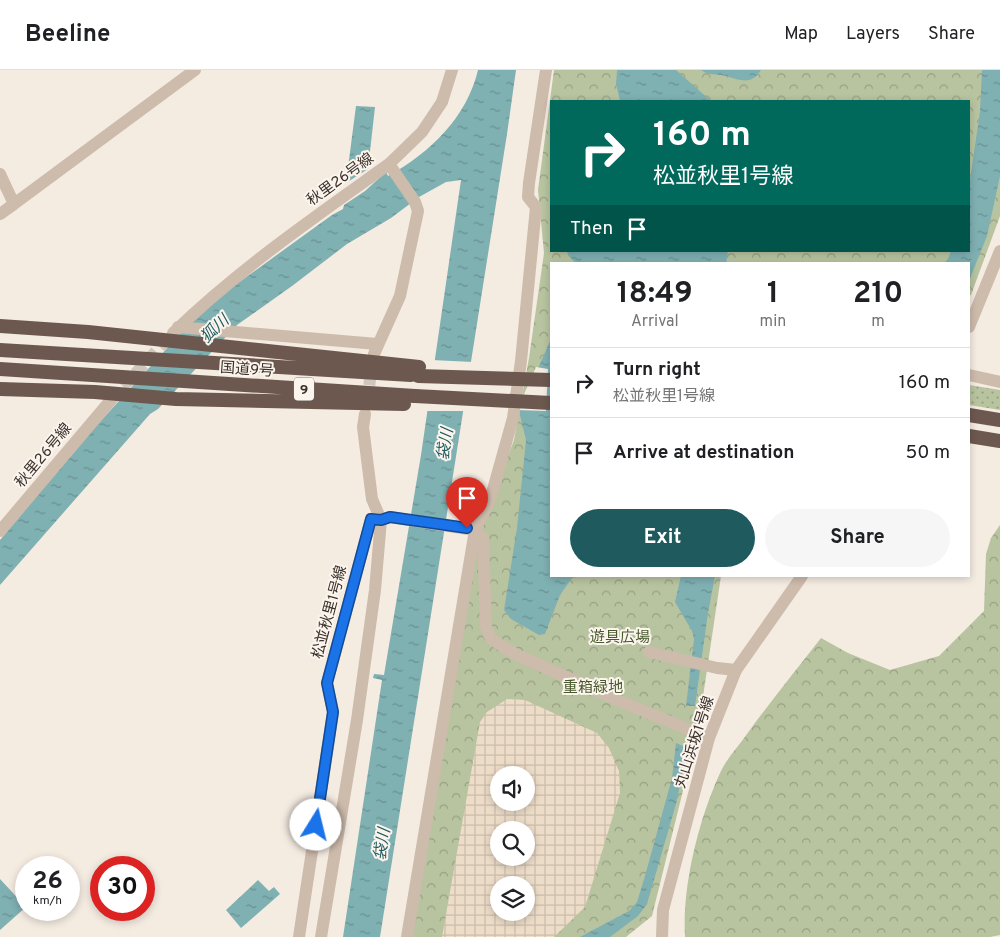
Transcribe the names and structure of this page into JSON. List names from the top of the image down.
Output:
{
  "streets": {
    "highway": ["国道9号", "9"],
    "street": ["秋里26号線", "松並秋里1号線", "丸山浜坂1号線"]
  },
  "water": ["狐川", "袋川"],
  "parks": ["遊具広場", "重箱緑地"],
  "page": {
    "header": "Beeline",
    "nav": ["Map", "Layers", "Share"],
    "turn": ["160 m", "松並秋里1号線"],
    "then": "Then",
    "eta": [
      "18:49",
      "Arrival",
      "1",
      "min",
      "210",
      "m"
    ],
    "list": [
      {
        "name": "Turn right",
        "note": "松並秋里1号線",
        "value": "160 m"
      },
      {
        "name": "Arrive at destination",
        "value": "50 m"
      }
    ],
    "buttons": ["Exit", "Share"],
    "speed": "26 km/h",
    "limit": "30"
  }
}
